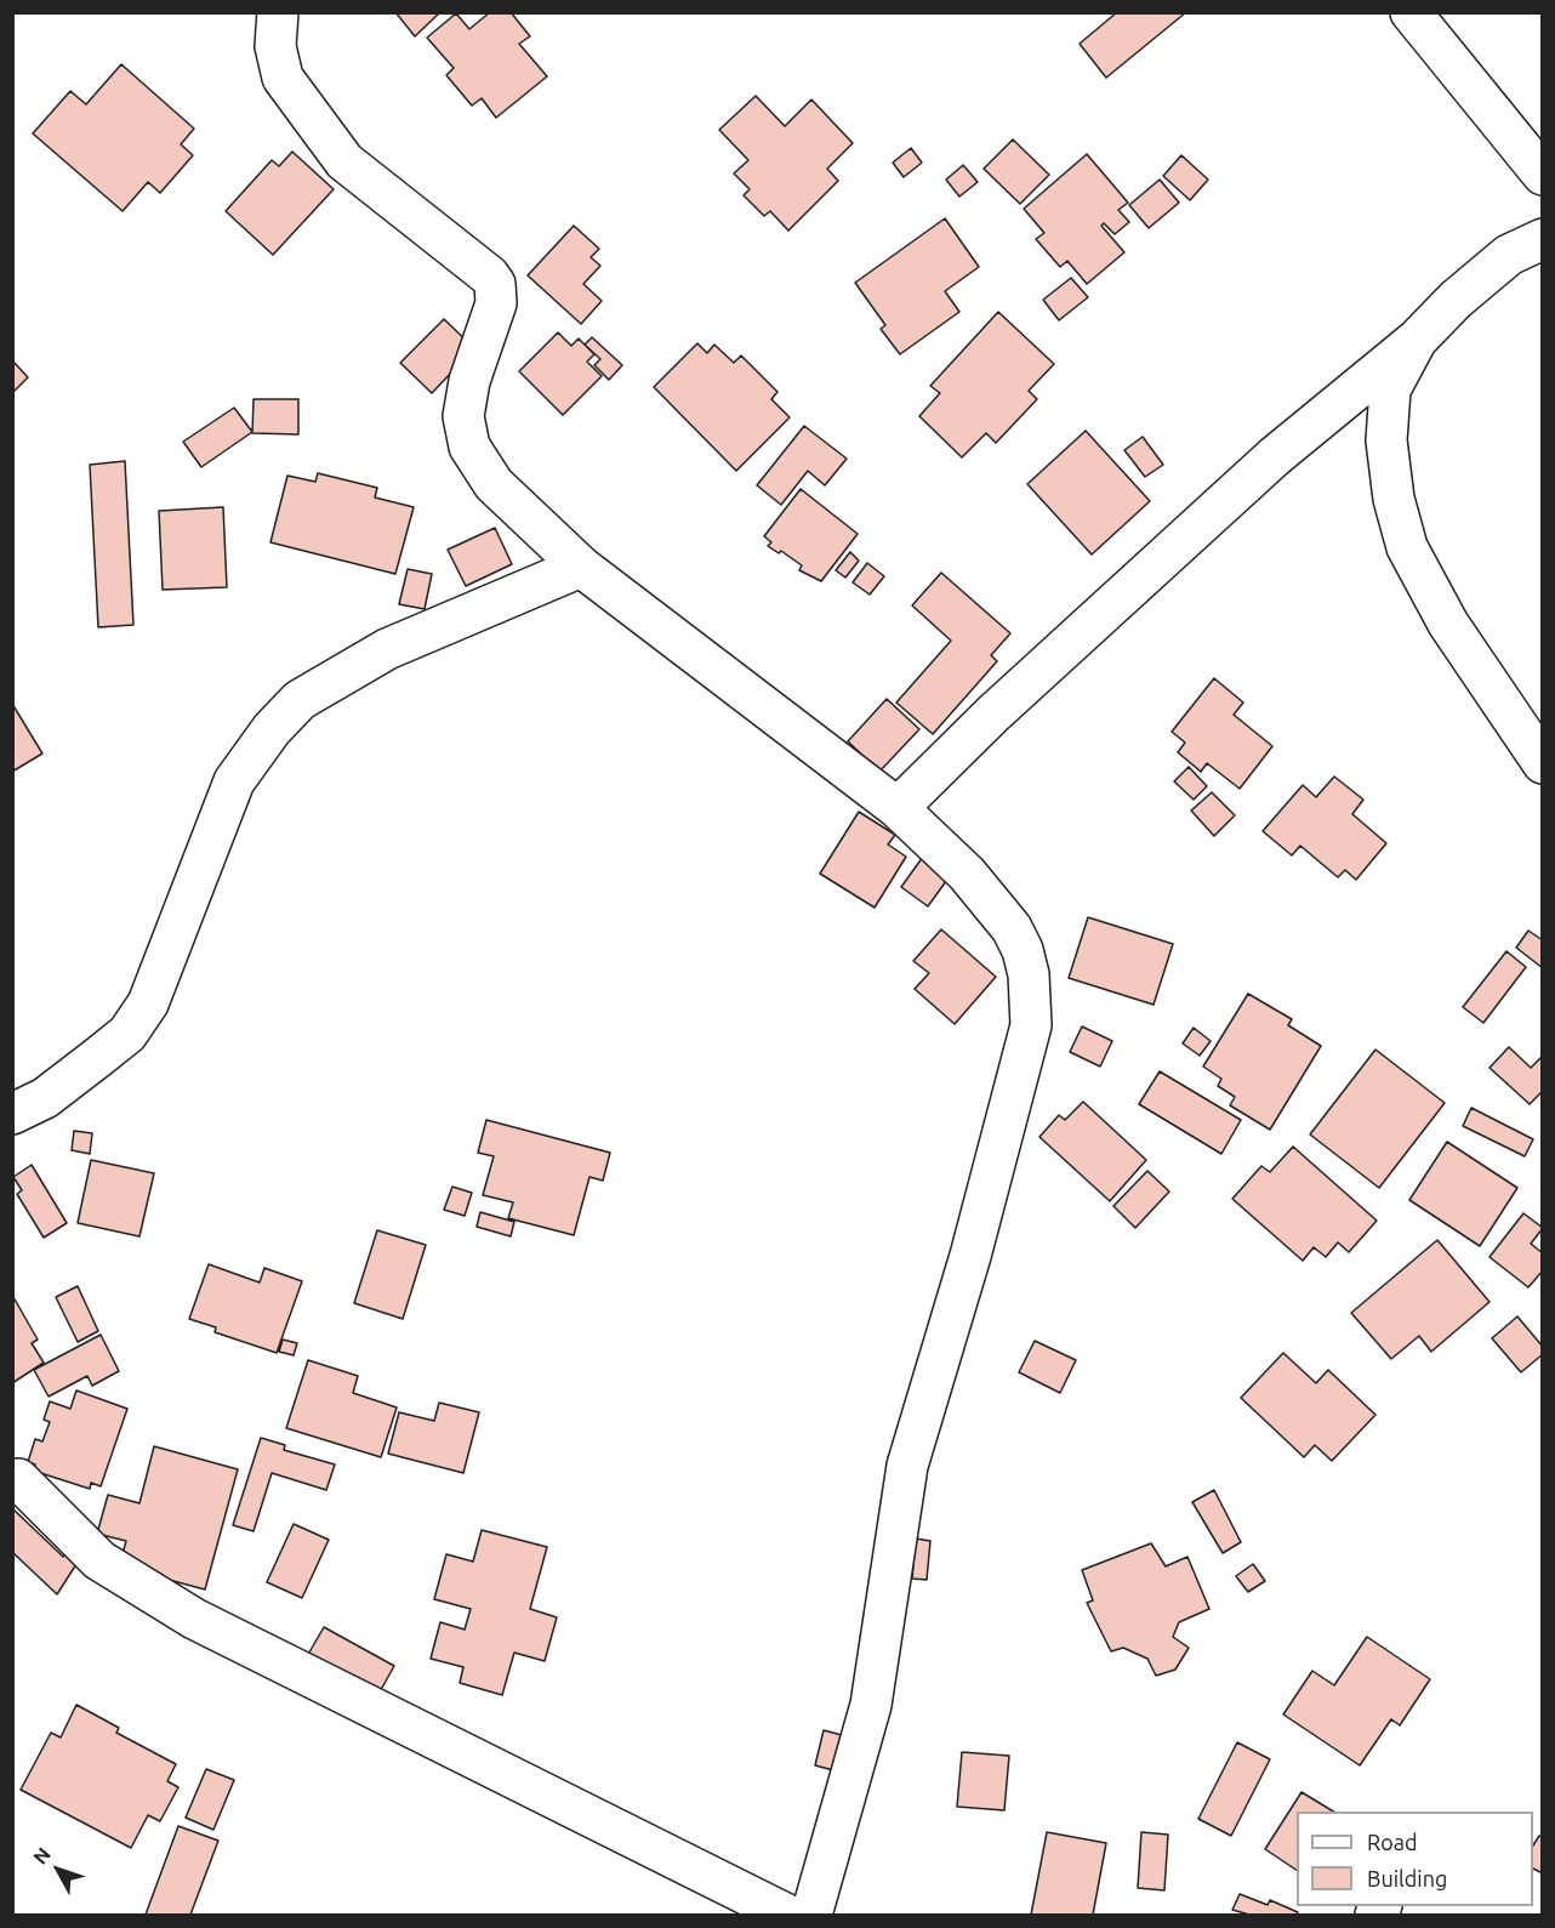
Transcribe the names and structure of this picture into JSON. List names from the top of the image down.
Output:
{
  "legend": ["Road", "Building"],
  "north": "top left"
}
